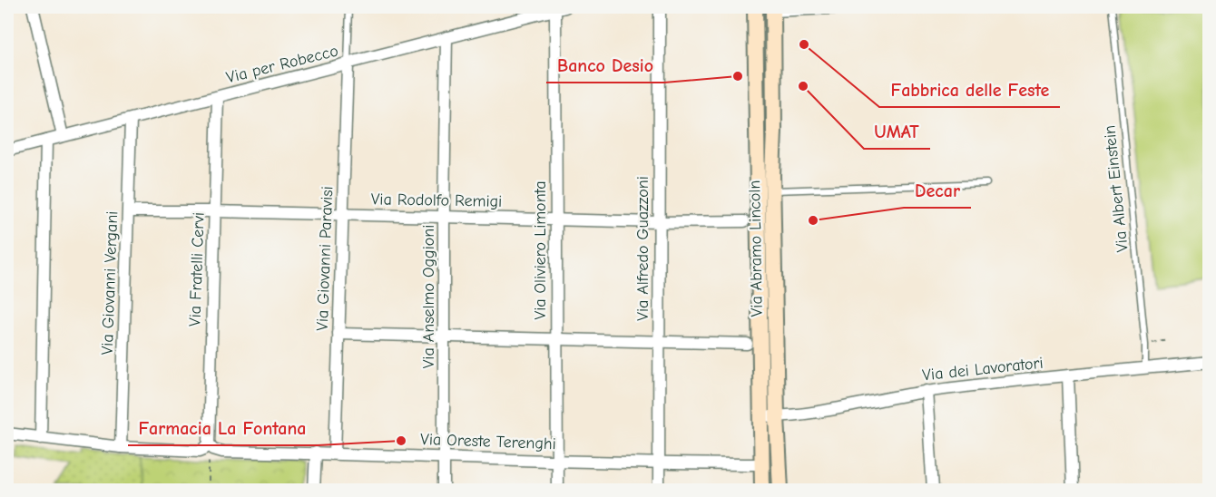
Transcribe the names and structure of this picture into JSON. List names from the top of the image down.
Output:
{
  "streets": {
    "main road": ["Via Abramo Lincoln"],
    "street": [
      "Via per Robecco",
      "Via Rodolfo Remigi",
      "Via Alfredo Guazzoni",
      "Via Oliviero Limonta",
      "Via Giovanni Paravisi",
      "Via Fratelli Cervi",
      "Via Giovanni Vergani",
      "Via Anselmo Oggioni",
      "Via dei Lavoratori",
      "Via Oreste Terenghi"
    ],
    "lane": ["Via Albert Einstein"]
  },
  "crossings": [
    ["Via per Robecco", "Via Oliviero Limonta"],
    ["Via per Robecco", "Via Giovanni Paravisi"],
    ["Via per Robecco", "Via Fratelli Cervi"],
    ["Via per Robecco", "Via Giovanni Vergani"],
    ["Via per Robecco", "Via Anselmo Oggioni"],
    ["Via Albert Einstein", "Via dei Lavoratori"],
    ["Via Rodolfo Remigi", "Via Alfredo Guazzoni"],
    ["Via Rodolfo Remigi", "Via Oliviero Limonta"],
    ["Via Rodolfo Remigi", "Via Giovanni Paravisi"],
    ["Via Rodolfo Remigi", "Via Fratelli Cervi"],
    ["Via Rodolfo Remigi", "Via Giovanni Vergani"],
    ["Via Rodolfo Remigi", "Via Anselmo Oggioni"],
    ["Via Alfredo Guazzoni", "Via Oreste Terenghi"],
    ["Via Abramo Lincoln", "Via dei Lavoratori"],
    ["Via Abramo Lincoln", "Via Oreste Terenghi"],
    ["Via Oliviero Limonta", "Via Oreste Terenghi"],
    ["Via Giovanni Paravisi", "Via Oreste Terenghi"],
    ["Via Fratelli Cervi", "Via Oreste Terenghi"],
    ["Via Anselmo Oggioni", "Via Oreste Terenghi"]
  ],
  "places": [
    "Fabbrica delle Feste",
    "Banco Desio",
    "UMAT",
    "Decar",
    "Farmacia La Fontana"
  ]
}
